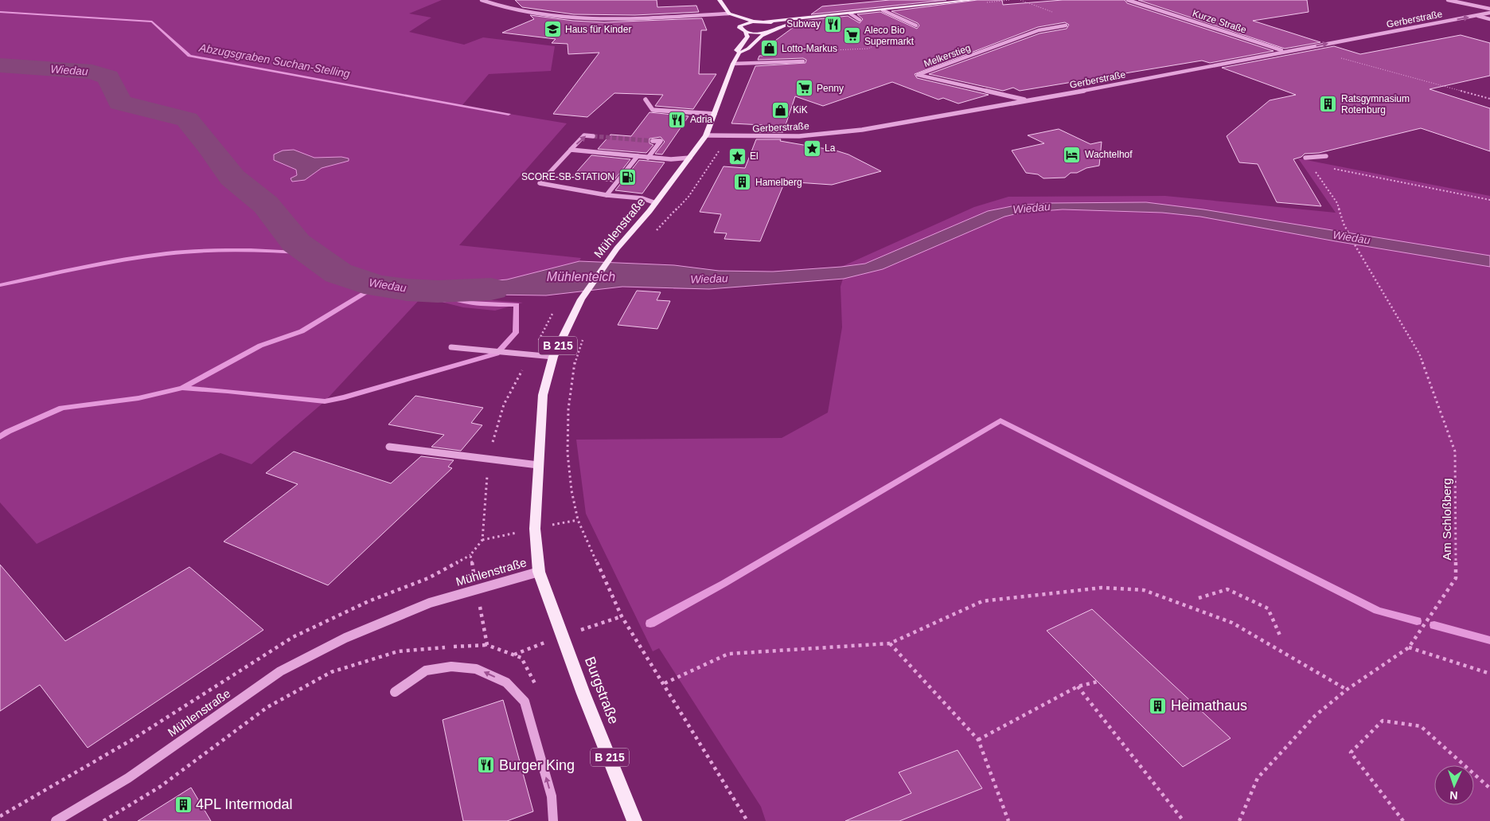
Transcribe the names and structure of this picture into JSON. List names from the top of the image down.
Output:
{
  "streets": {
    "main road": ["Mühlenstraße", "B 215", "Burgstraße"],
    "street": ["Gerberstraße", "Kurze Straße", "Melkerstieg"],
    "path": ["Am Schloßberg"]
  },
  "crossings": [
    ["Gerberstraße", "Kurze Straße"],
    ["Gerberstraße", "Melkerstieg"],
    ["Gerberstraße", "Mühlenstraße"],
    ["Mühlenstraße", "Burgstraße"]
  ],
  "water": ["Abzugsgraben Suchan-Stelling", "Wiedau", "Mühlenteich"],
  "places": {
    "restaurant": ["Subway", "Adria", "Burger King"],
    "school or university": ["Haus für Kinder"],
    "supermarket": ["Aleco Bio Supermarkt", "Penny"],
    "shop": ["Lotto-Markus", "KiK"],
    "building": [
      "Ratsgymnasium Rotenburg",
      "Hamelberg",
      "Heimathaus",
      "4PL Intermodal"
    ],
    "place": ["La", "El"],
    "hotel": ["Wachtelhof"],
    "fuel station": ["SCORE-SB-STATION"]
  },
  "north": "bottom"
}
